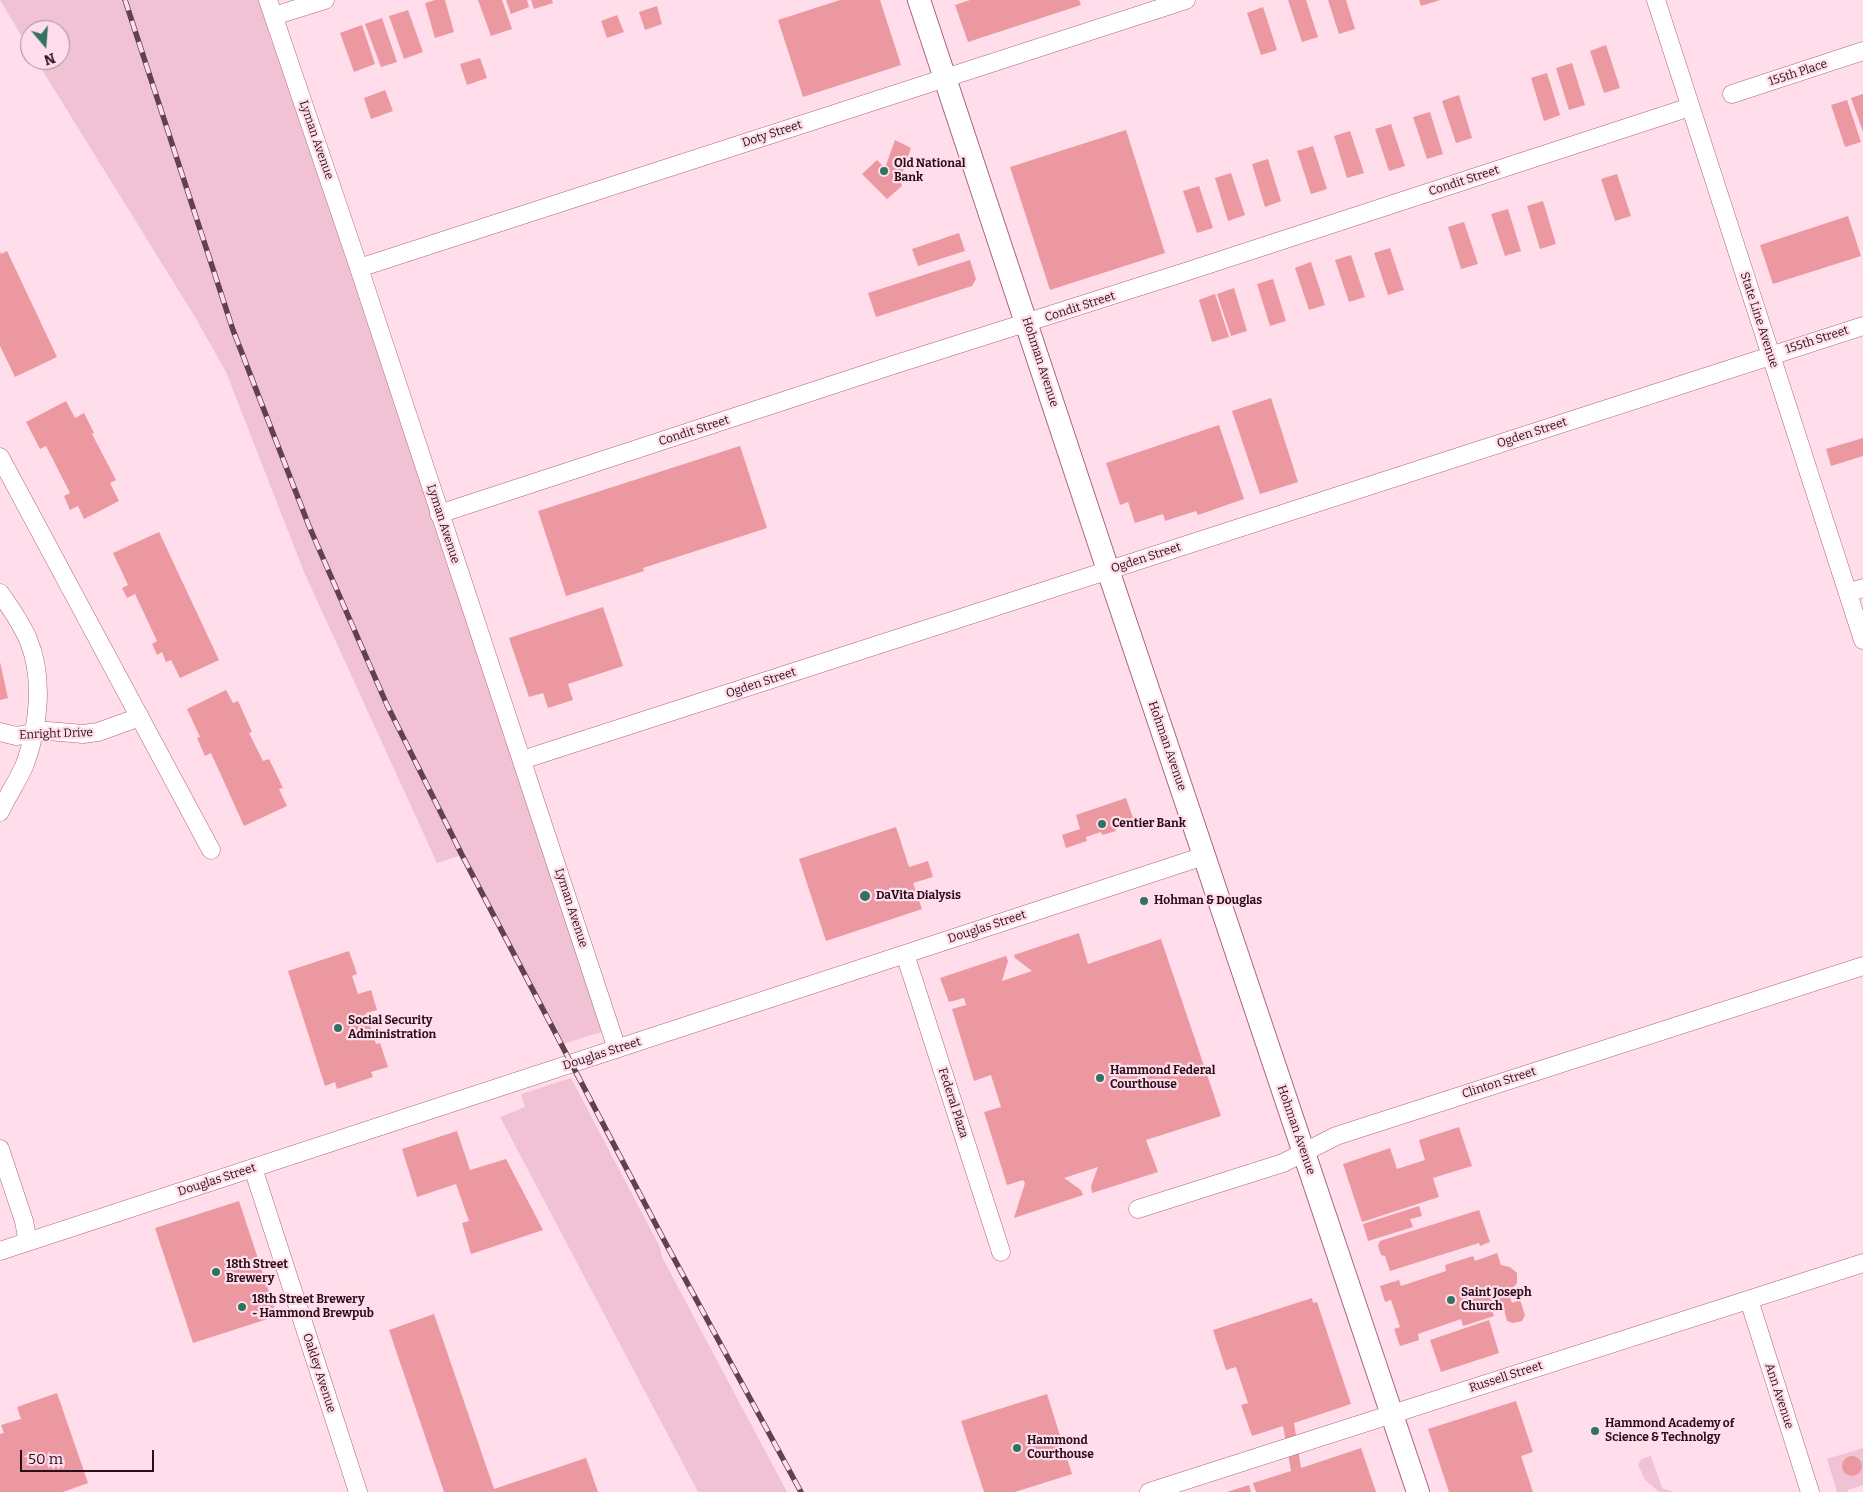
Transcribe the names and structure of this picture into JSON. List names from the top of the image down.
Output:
{
  "streets": {
    "main road": ["Hohman Avenue"],
    "street": [
      "155th Place",
      "Doty Street",
      "Lyman Avenue",
      "Condit Street",
      "State Line Avenue",
      "155th Street",
      "Ogden Street",
      "Enright Drive",
      "Douglas Street",
      "Clinton Street",
      "Federal Plaza",
      "Oakley Avenue",
      "Russell Street",
      "Ann Avenue"
    ]
  },
  "crossings": [
    ["Doty Street", "Lyman Avenue"],
    ["Doty Street", "Hohman Avenue"],
    ["Lyman Avenue", "Condit Street"],
    ["Lyman Avenue", "Ogden Street"],
    ["Lyman Avenue", "Douglas Street"],
    ["Condit Street", "State Line Avenue"],
    ["Condit Street", "Hohman Avenue"],
    ["State Line Avenue", "155th Street"],
    ["State Line Avenue", "Ogden Street"],
    ["155th Street", "Ogden Street"],
    ["Hohman Avenue", "Ogden Street"],
    ["Hohman Avenue", "Douglas Street"],
    ["Hohman Avenue", "Clinton Street"],
    ["Hohman Avenue", "Russell Street"],
    ["Douglas Street", "Federal Plaza"],
    ["Douglas Street", "Oakley Avenue"],
    ["Russell Street", "Ann Avenue"]
  ],
  "places": [
    "Old National Bank",
    "Centier Bank",
    "DaVita Dialysis",
    "Hohman & Douglas",
    "Social Security Administration",
    "Hammond Federal Courthouse",
    "18th Street Brewery",
    "Saint Joseph Church",
    "18th Street Brewery - Hammond Brewpub",
    "Hammond Academy of Science & Technolgy",
    "Hammond Courthouse"
  ],
  "scale_bar": "50 m",
  "north": "bottom"
}
